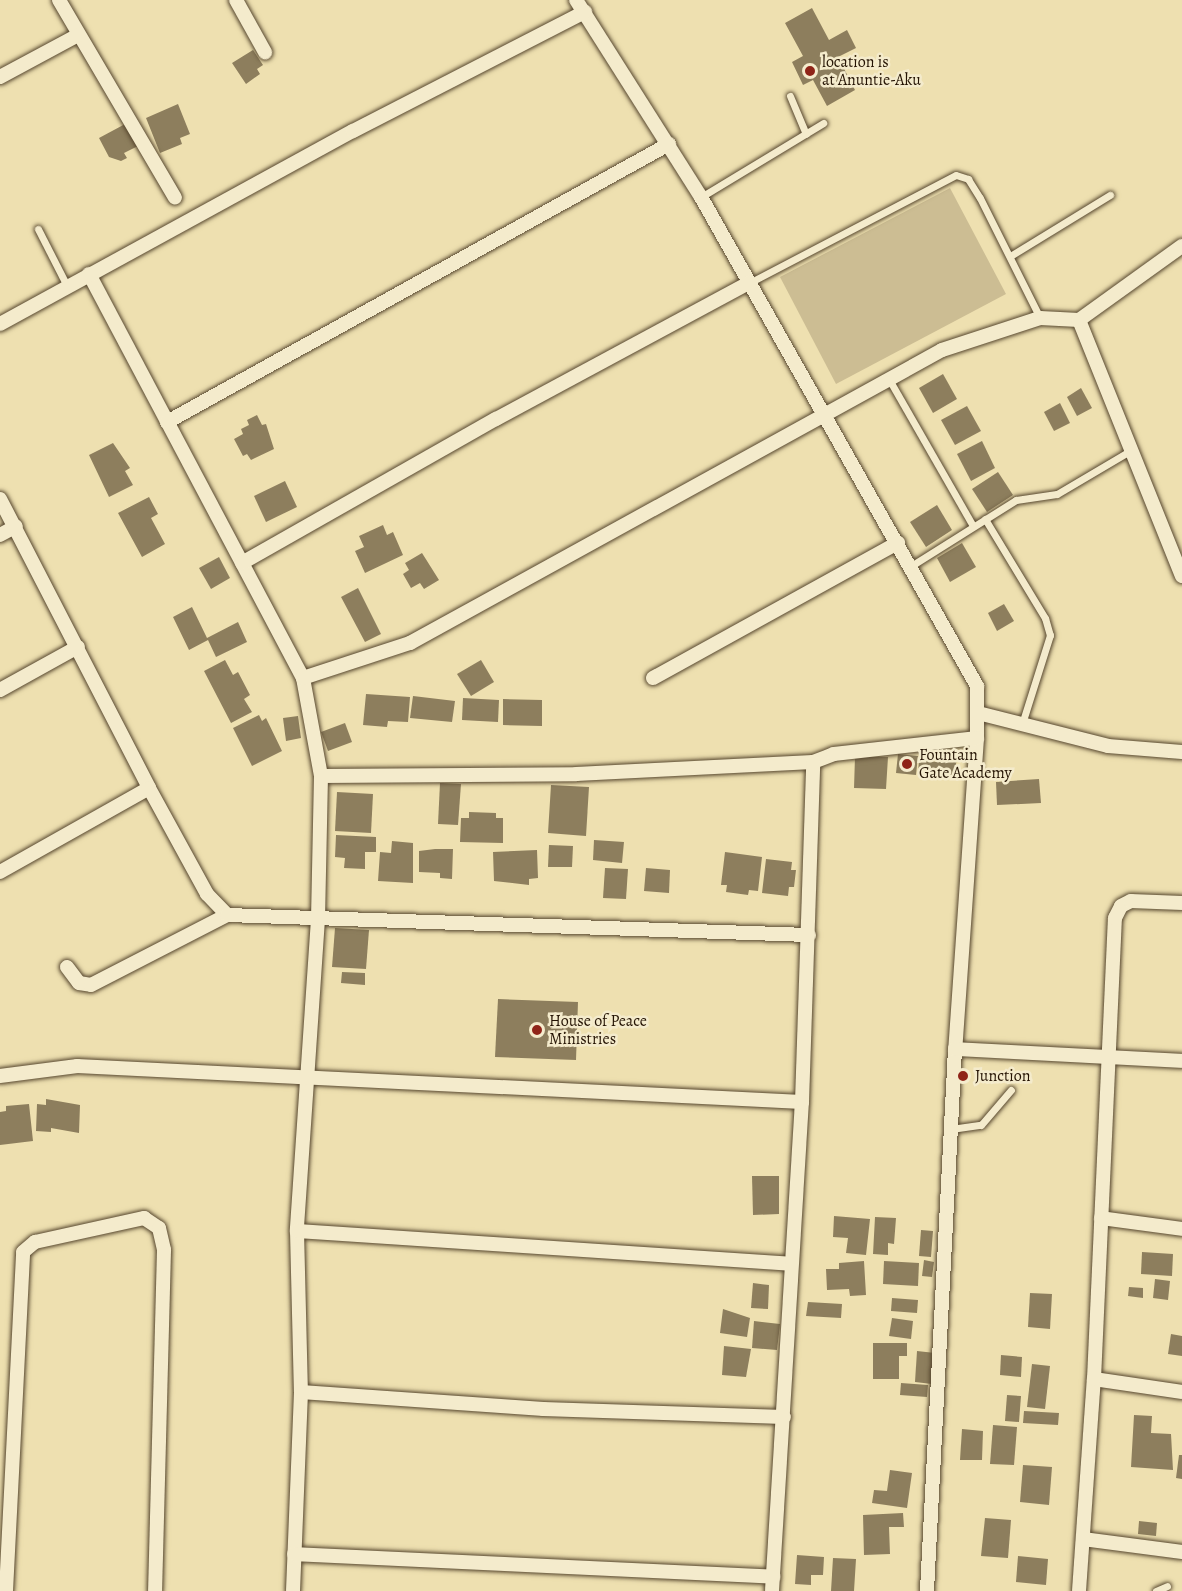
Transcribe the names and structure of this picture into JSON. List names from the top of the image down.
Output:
{
  "places": [
    "location is at Anuntie-Aku",
    "Fountain Gate Academy",
    "House of Peace Ministries",
    "Junction"
  ]
}
